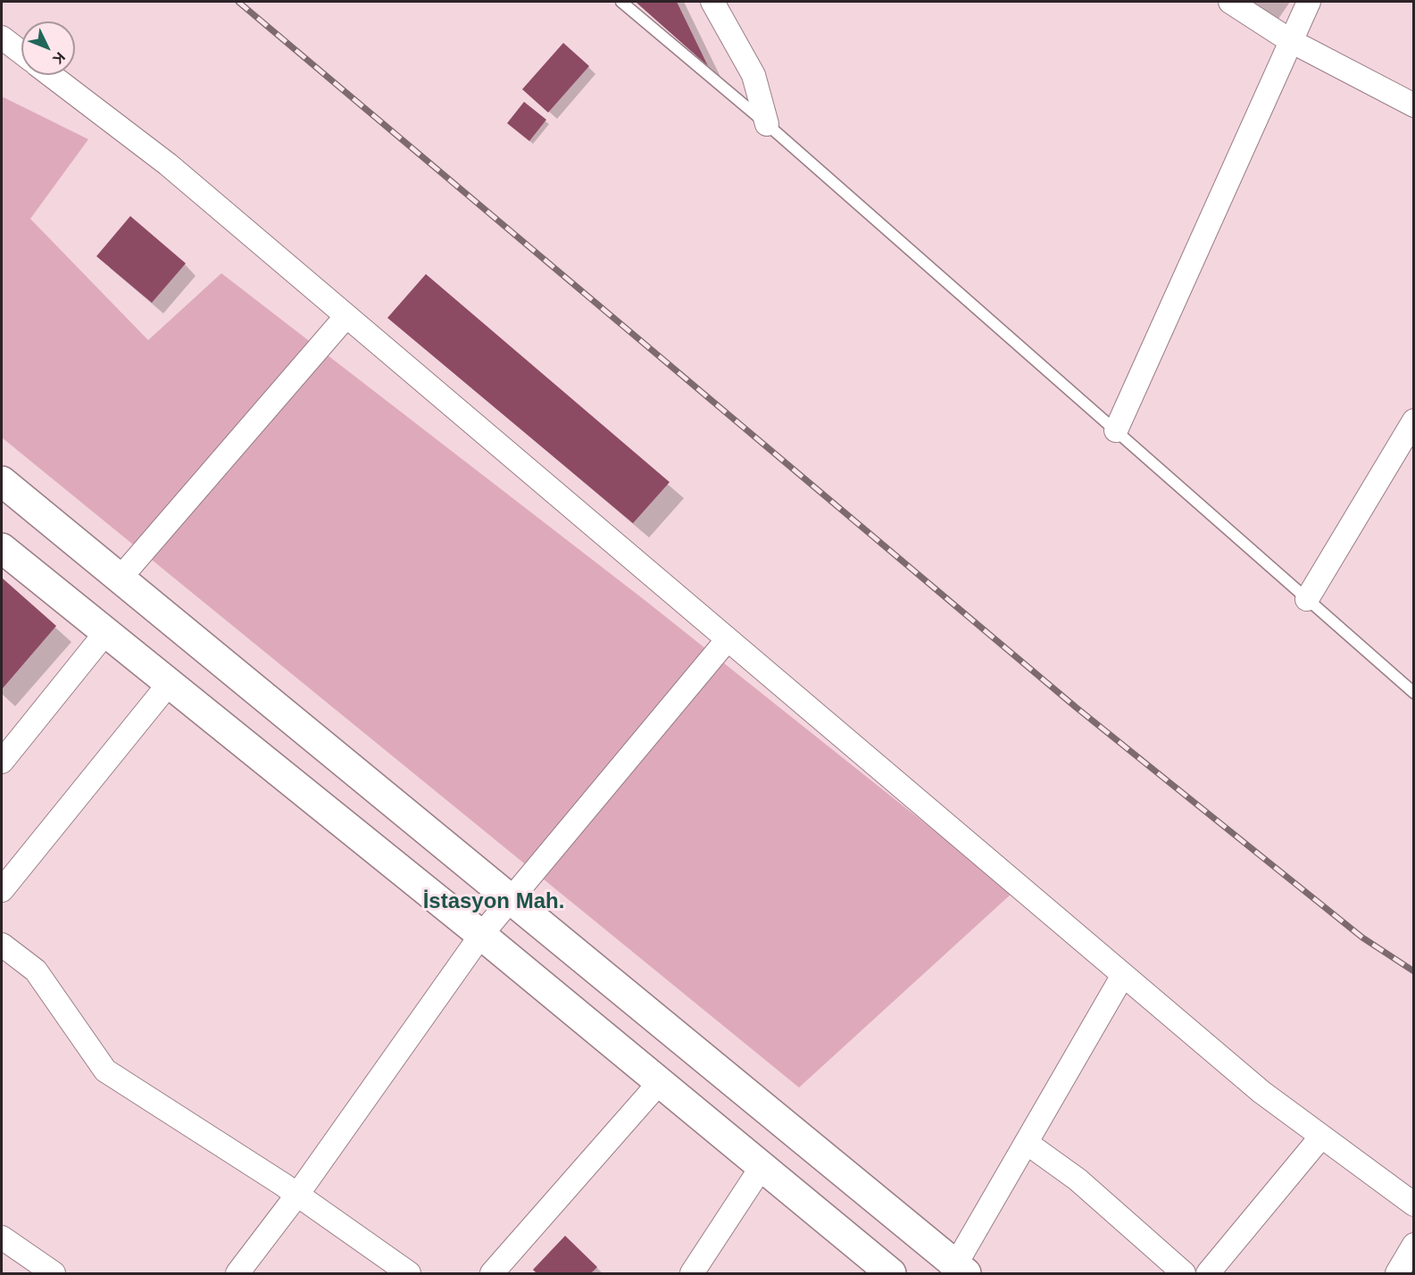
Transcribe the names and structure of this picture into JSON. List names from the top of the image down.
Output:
{
  "districts": ["İstasyon Mah."],
  "north": "bottom right"
}
